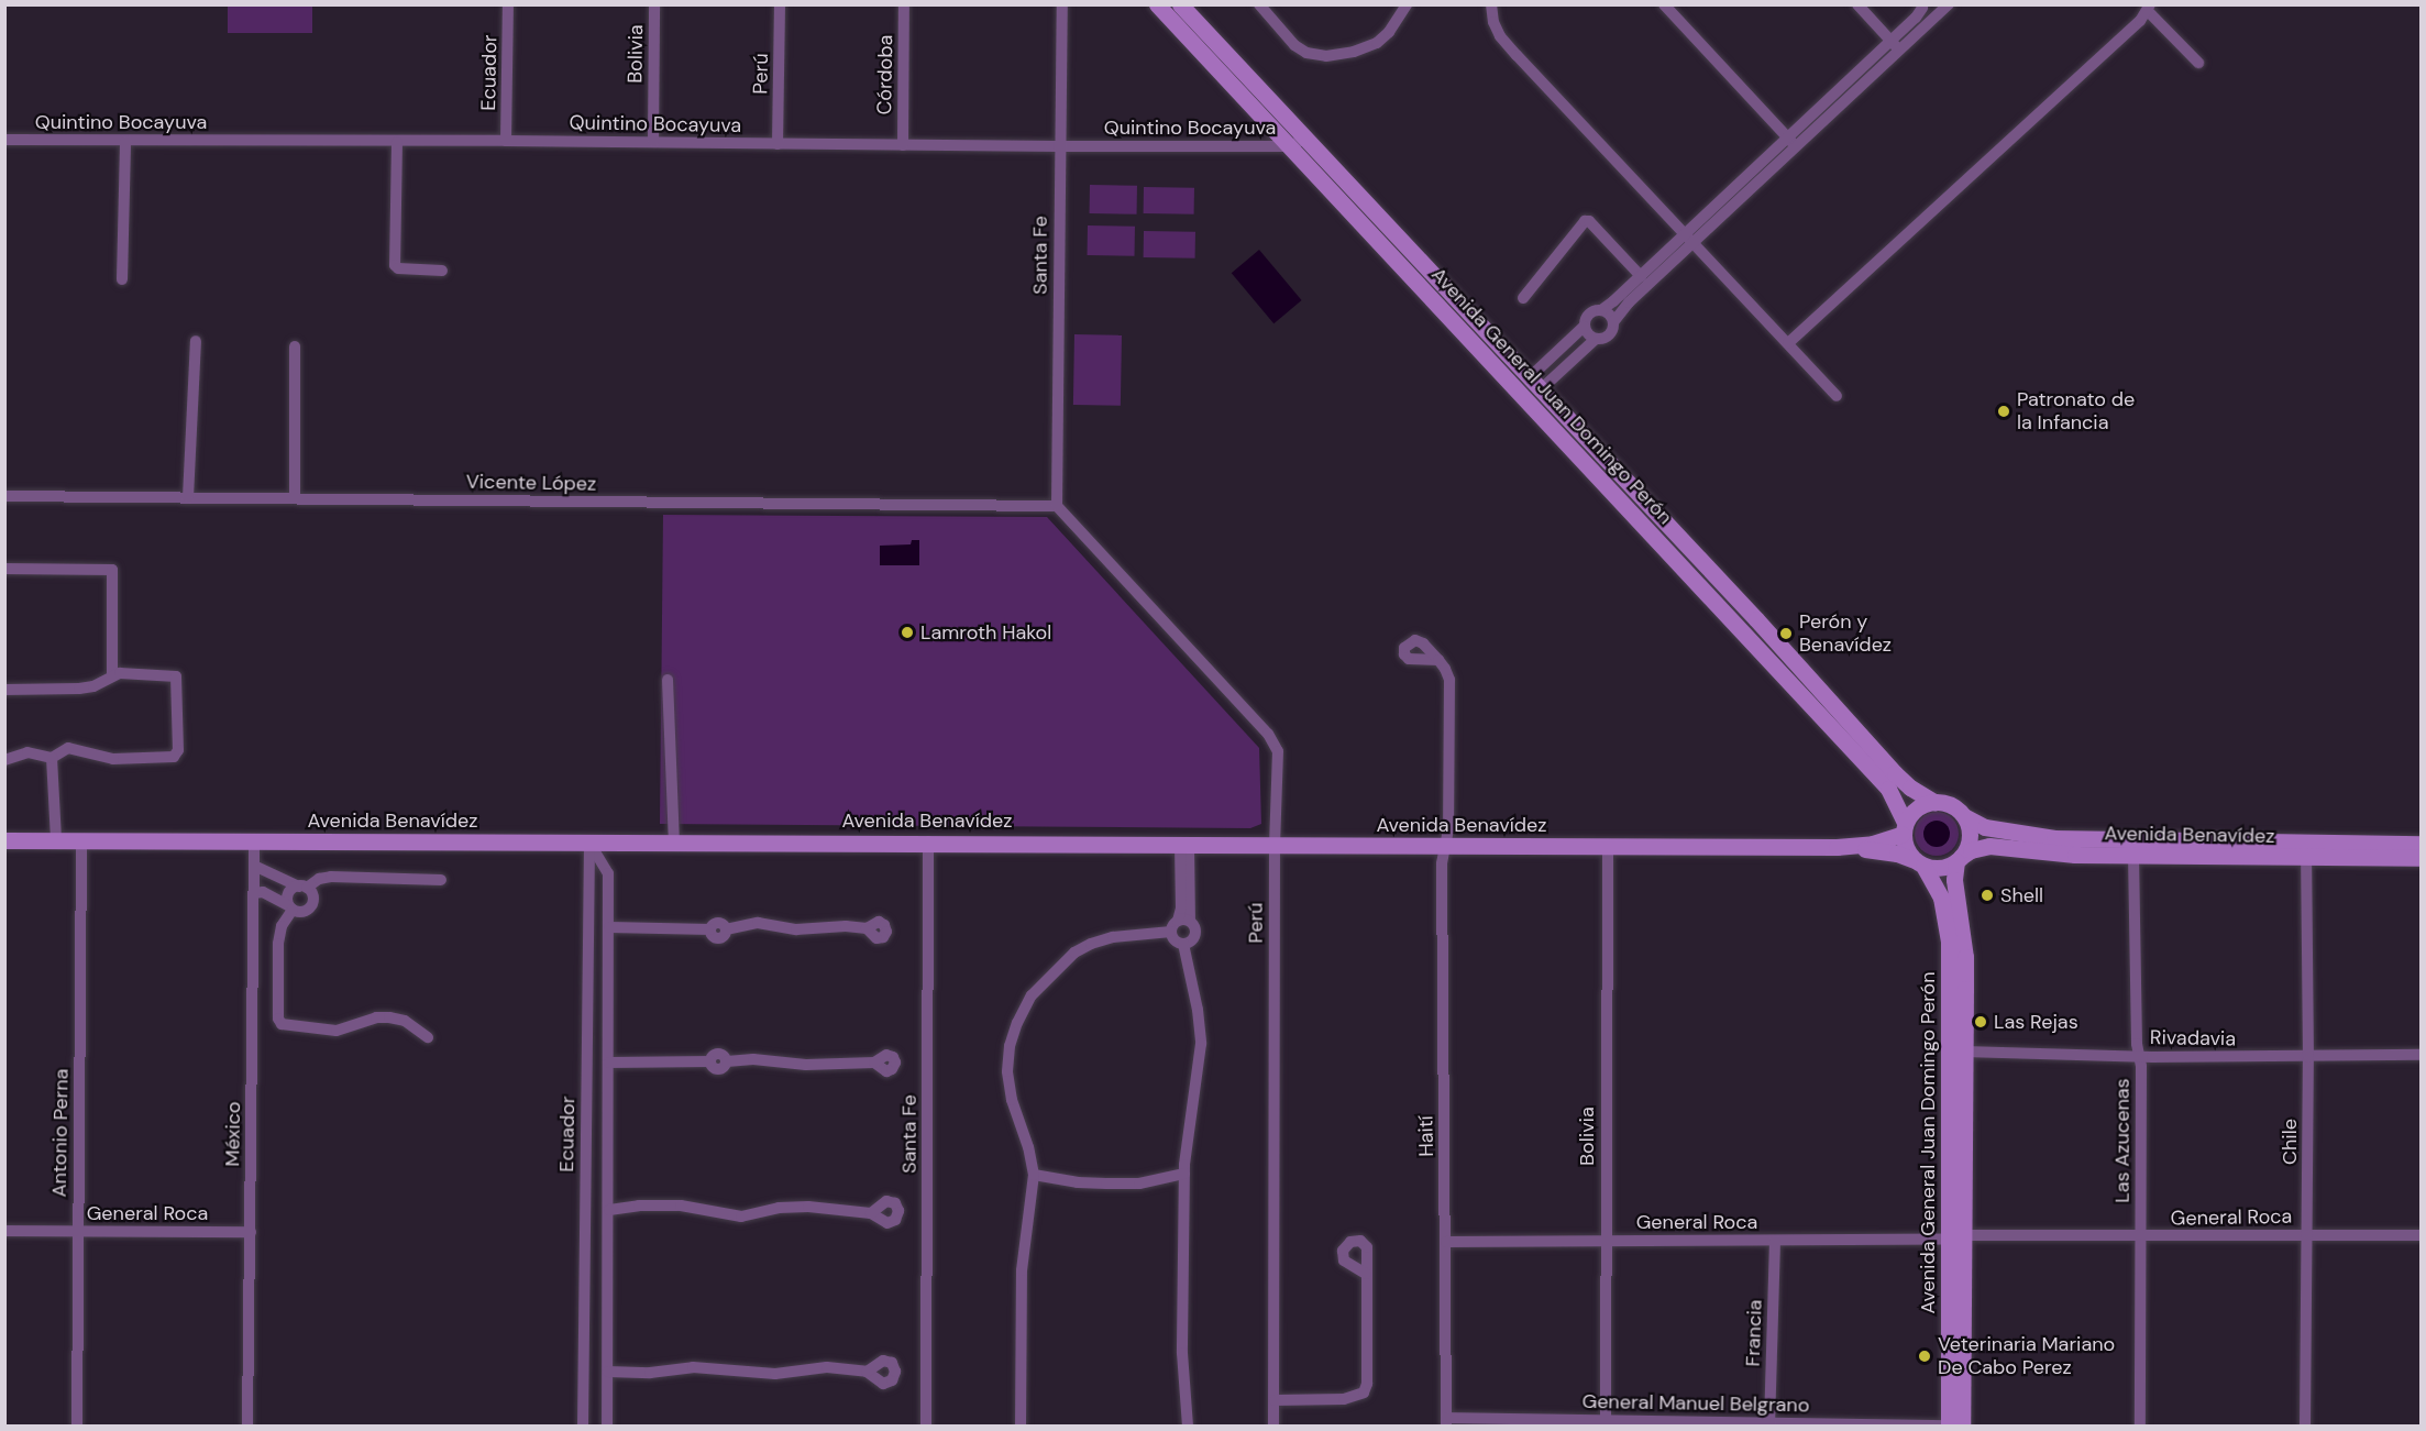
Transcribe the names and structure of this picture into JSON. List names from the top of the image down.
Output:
{
  "streets": {
    "main road": ["Avenida General Juan Domingo Perón", "Avenida Benavídez"],
    "street": [
      "Bolivia",
      "Ecuador",
      "Perú",
      "Córdoba",
      "Quintino Bocayuva",
      "Santa Fe",
      "Vicente López",
      "Rivadavia",
      "Antonio Perna",
      "México",
      "Haití",
      "Las Azucenas",
      "Chile",
      "General Roca",
      "Francia",
      "General Manuel Belgrano"
    ]
  },
  "crossings": [
    ["Bolivia", "Quintino Bocayuva"],
    ["Bolivia", "Avenida Benavídez"],
    ["Bolivia", "General Roca"],
    ["Bolivia", "General Manuel Belgrano"],
    ["Ecuador", "Quintino Bocayuva"],
    ["Ecuador", "Avenida Benavídez"],
    ["Perú", "Quintino Bocayuva"],
    ["Perú", "Santa Fe"],
    ["Perú", "Vicente López"],
    ["Perú", "Avenida Benavídez"],
    ["Córdoba", "Quintino Bocayuva"],
    ["Quintino Bocayuva", "Santa Fe"],
    ["Quintino Bocayuva", "Avenida General Juan Domingo Perón"],
    ["Santa Fe", "Vicente López"],
    ["Santa Fe", "Avenida Benavídez"],
    ["Avenida General Juan Domingo Perón", "Avenida Benavídez"],
    ["Avenida General Juan Domingo Perón", "Rivadavia"],
    ["Avenida General Juan Domingo Perón", "General Roca"],
    ["Avenida General Juan Domingo Perón", "General Manuel Belgrano"],
    ["Avenida Benavídez", "Antonio Perna"],
    ["Avenida Benavídez", "México"],
    ["Avenida Benavídez", "Haití"],
    ["Avenida Benavídez", "Las Azucenas"],
    ["Avenida Benavídez", "Chile"],
    ["Rivadavia", "Las Azucenas"],
    ["Rivadavia", "Chile"],
    ["Antonio Perna", "General Roca"],
    ["México", "General Roca"],
    ["Haití", "General Roca"],
    ["Haití", "General Manuel Belgrano"],
    ["Las Azucenas", "General Roca"],
    ["Chile", "General Roca"],
    ["General Roca", "Francia"],
    ["Francia", "General Manuel Belgrano"]
  ],
  "places": [
    "Patronato de la Infancia",
    "Lamroth Hakol",
    "Perón y Benavídez",
    "Shell",
    "Las Rejas",
    "Veterinaria Mariano De Cabo Perez"
  ]
}
